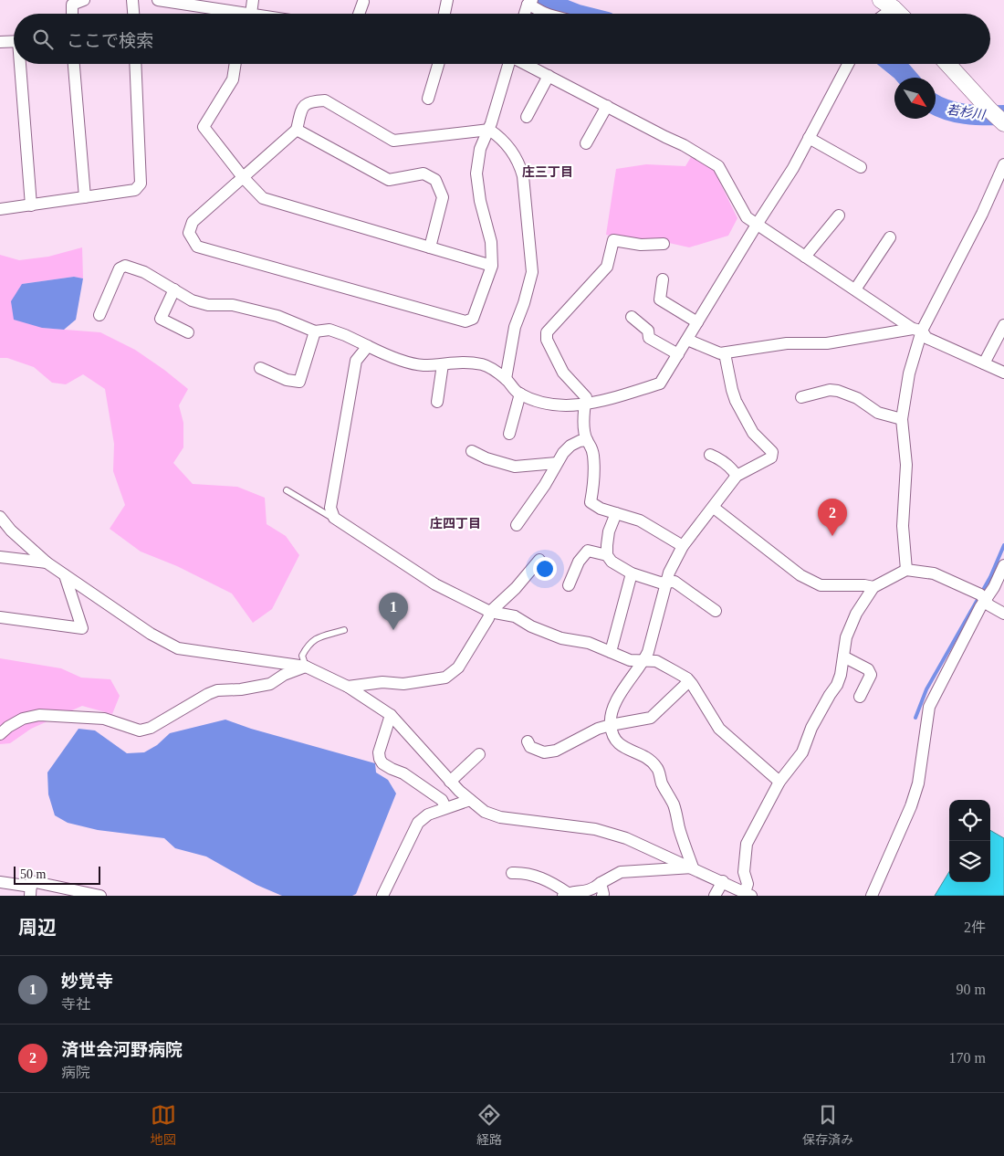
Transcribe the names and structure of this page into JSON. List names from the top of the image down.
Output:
{
  "districts": ["庄三丁目", "庄四丁目"],
  "water": ["若杉川"],
  "scale_bar": "50 m",
  "north": "bottom right",
  "page": {
    "search": "ここで検索",
    "pins": ["2", "1"],
    "scale": "50 m",
    "heading": ["周辺", "2件"],
    "list": [
      {
        "mark": "1",
        "name": "妙覚寺",
        "note": "寺社",
        "value": "90 m"
      },
      {
        "mark": "2",
        "name": "済世会河野病院",
        "note": "病院",
        "value": "170 m"
      }
    ],
    "nav": ["地図", "経路", "保存済み"]
  }
}
